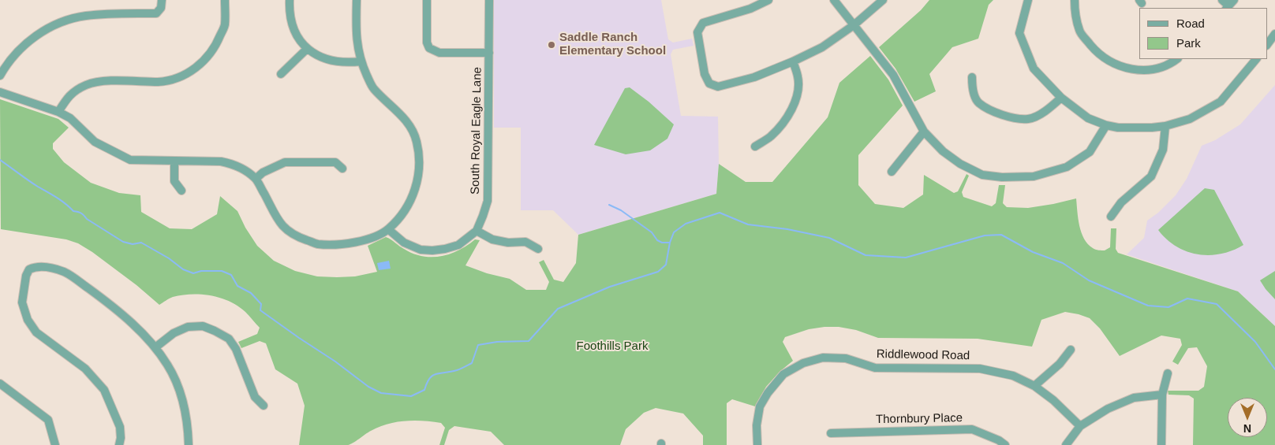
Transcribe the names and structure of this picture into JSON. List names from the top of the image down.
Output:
{
  "streets": {
    "street": ["South Royal Eagle Lane", "Riddlewood Road", "Thornbury Place"]
  },
  "parks": ["Foothills Park"],
  "places": ["Saddle Ranch Elementary School"],
  "legend": ["Road", "Park"],
  "north": "bottom"
}
